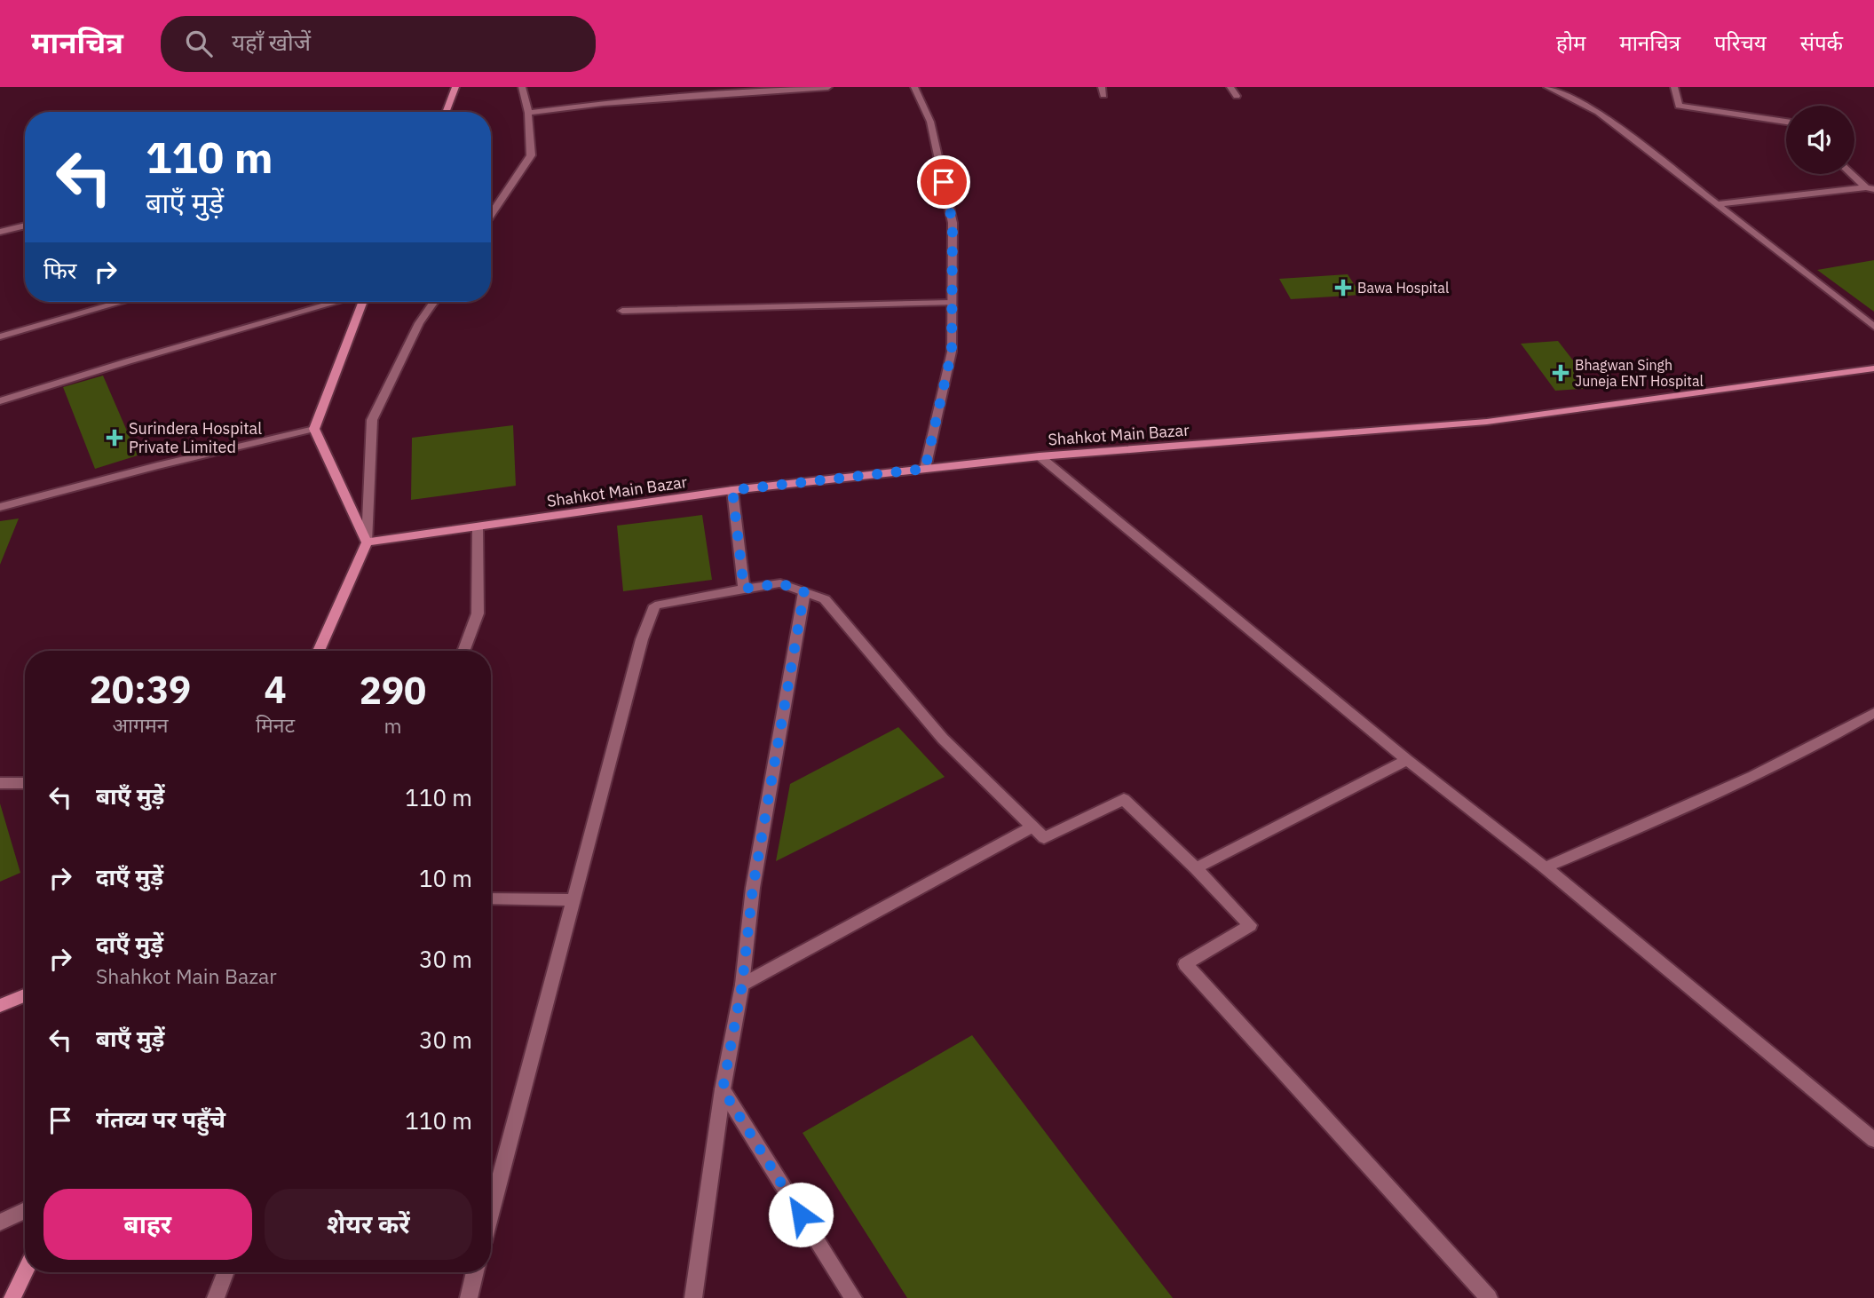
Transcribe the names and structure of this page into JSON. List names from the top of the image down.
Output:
{
  "streets": {
    "street": ["Shahkot Main Bazar"]
  },
  "places": {
    "health": ["Bawa Hospital", "Bhagwan Singh Juneja ENT Hospital", "Surindera Hospital Private Limited"]
  },
  "page": {
    "header": "मानचित्र",
    "search": "यहाँ खोजें",
    "nav": [
      "होम",
      "मानचित्र",
      "परिचय",
      "संपर्क"
    ],
    "turn": ["110 m", "बाएँ मुड़ें"],
    "then": "फिर",
    "eta": [
      "20:39",
      "आगमन",
      "4",
      "मिनट",
      "290",
      "m"
    ],
    "list": [
      {
        "name": "बाएँ मुड़ें",
        "value": "110 m"
      },
      {
        "name": "दाएँ मुड़ें",
        "value": "10 m"
      },
      {
        "name": "दाएँ मुड़ें",
        "note": "Shahkot Main Bazar",
        "value": "30 m"
      },
      {
        "name": "बाएँ मुड़ें",
        "value": "30 m"
      },
      {
        "name": "गंतव्य पर पहुँचे",
        "value": "110 m"
      }
    ],
    "buttons": ["बाहर", "शेयर करें"]
  }
}
